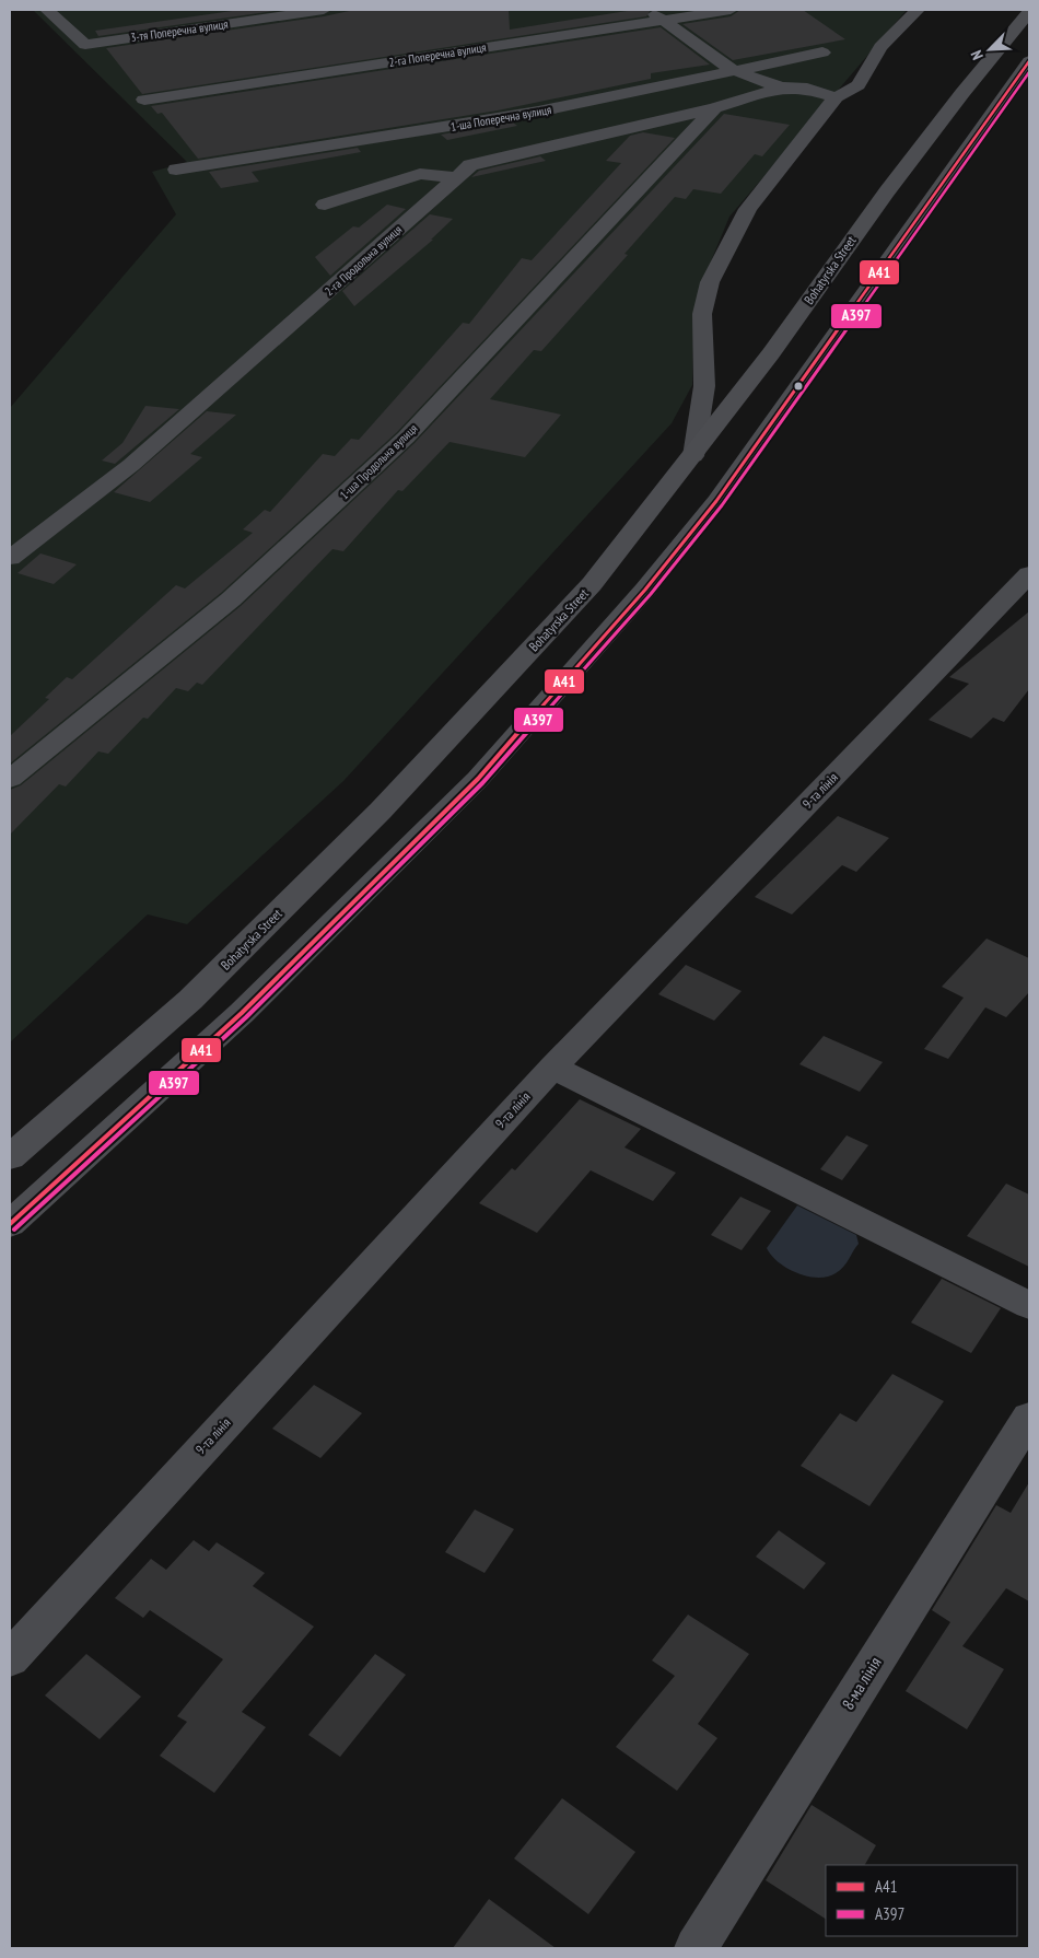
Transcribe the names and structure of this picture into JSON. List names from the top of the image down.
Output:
{
  "streets": {
    "main road": ["Bohatyrska Street"],
    "street": [
      "3-тя Поперечна вулиця",
      "2-га Поперечна вулиця",
      "1-ша Поперечна вулиця",
      "2-га Продольна вулиця",
      "1-ша Продольна вулиця",
      "9-та лінія",
      "8-ма лінія"
    ]
  },
  "crossings": [
    ["2-га Продольна вулиця", "1-ша Продольна вулиця"]
  ],
  "lines": ["transit line A41", "transit line А397"],
  "legend": ["A41", "А397"],
  "north": "bottom left"
}
